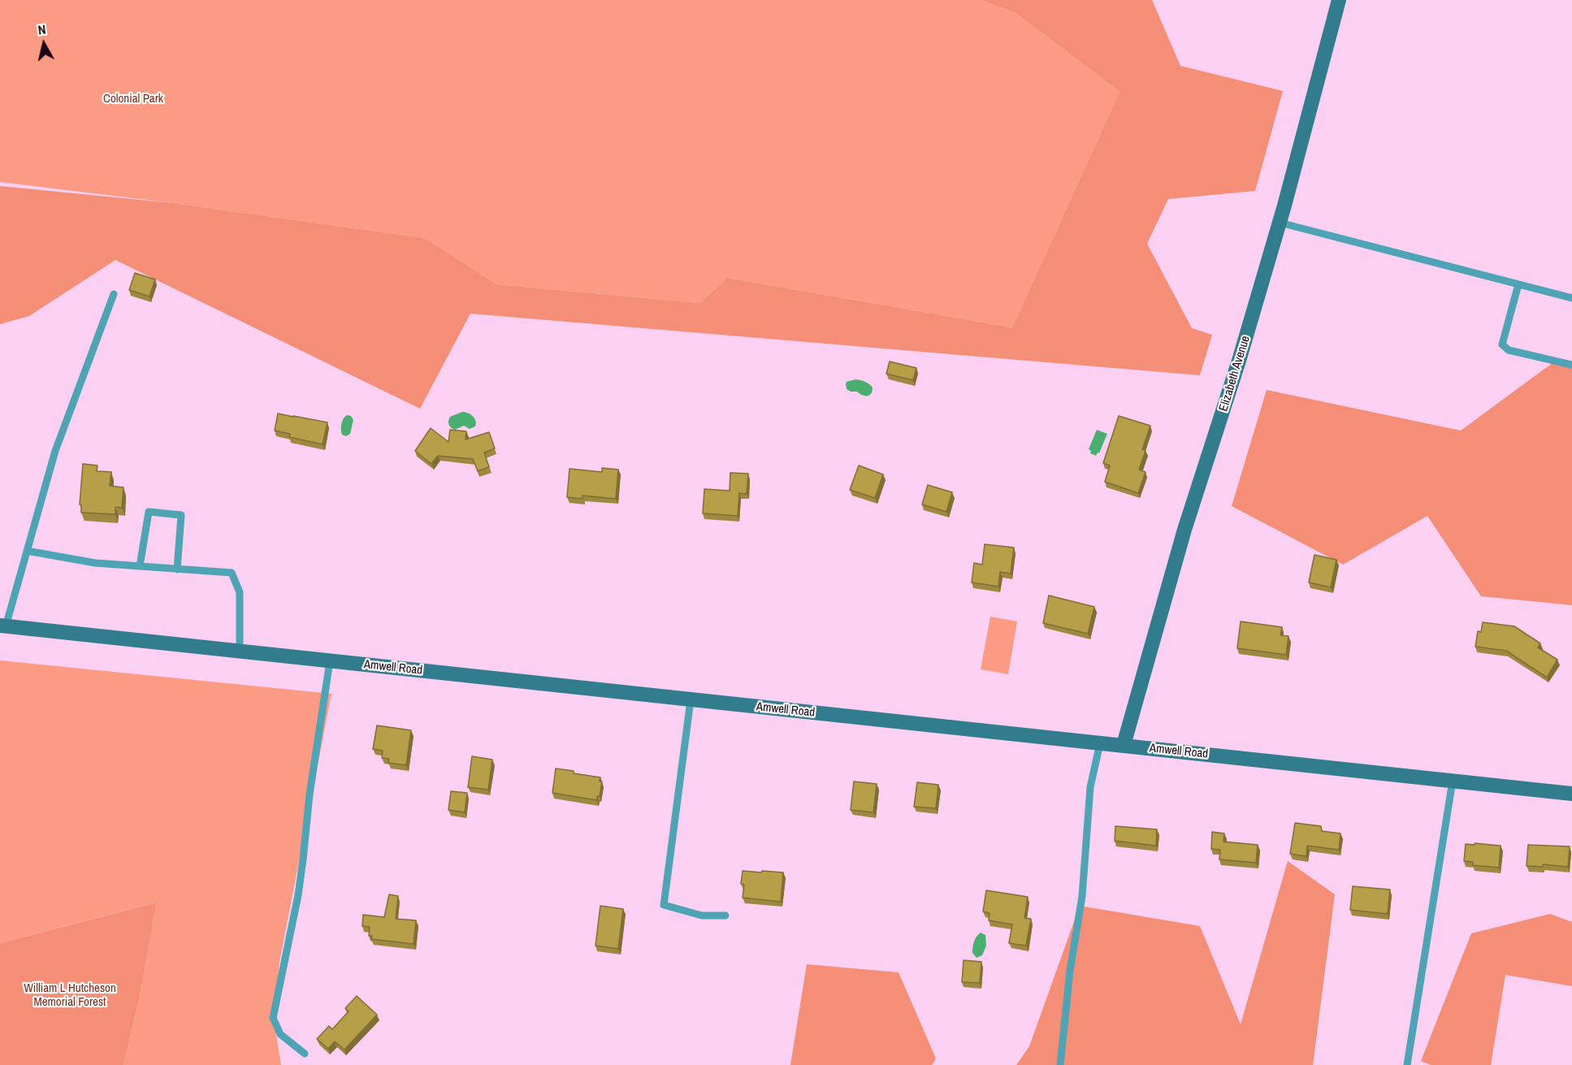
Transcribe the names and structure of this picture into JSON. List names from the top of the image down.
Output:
{
  "streets": {
    "main road": ["Elizabeth Avenue", "Amwell Road"]
  },
  "crossings": [
    ["Elizabeth Avenue", "Amwell Road"]
  ],
  "parks": ["Colonial Park", "William L Hutcheson Memorial Forest"],
  "north": "top"
}
